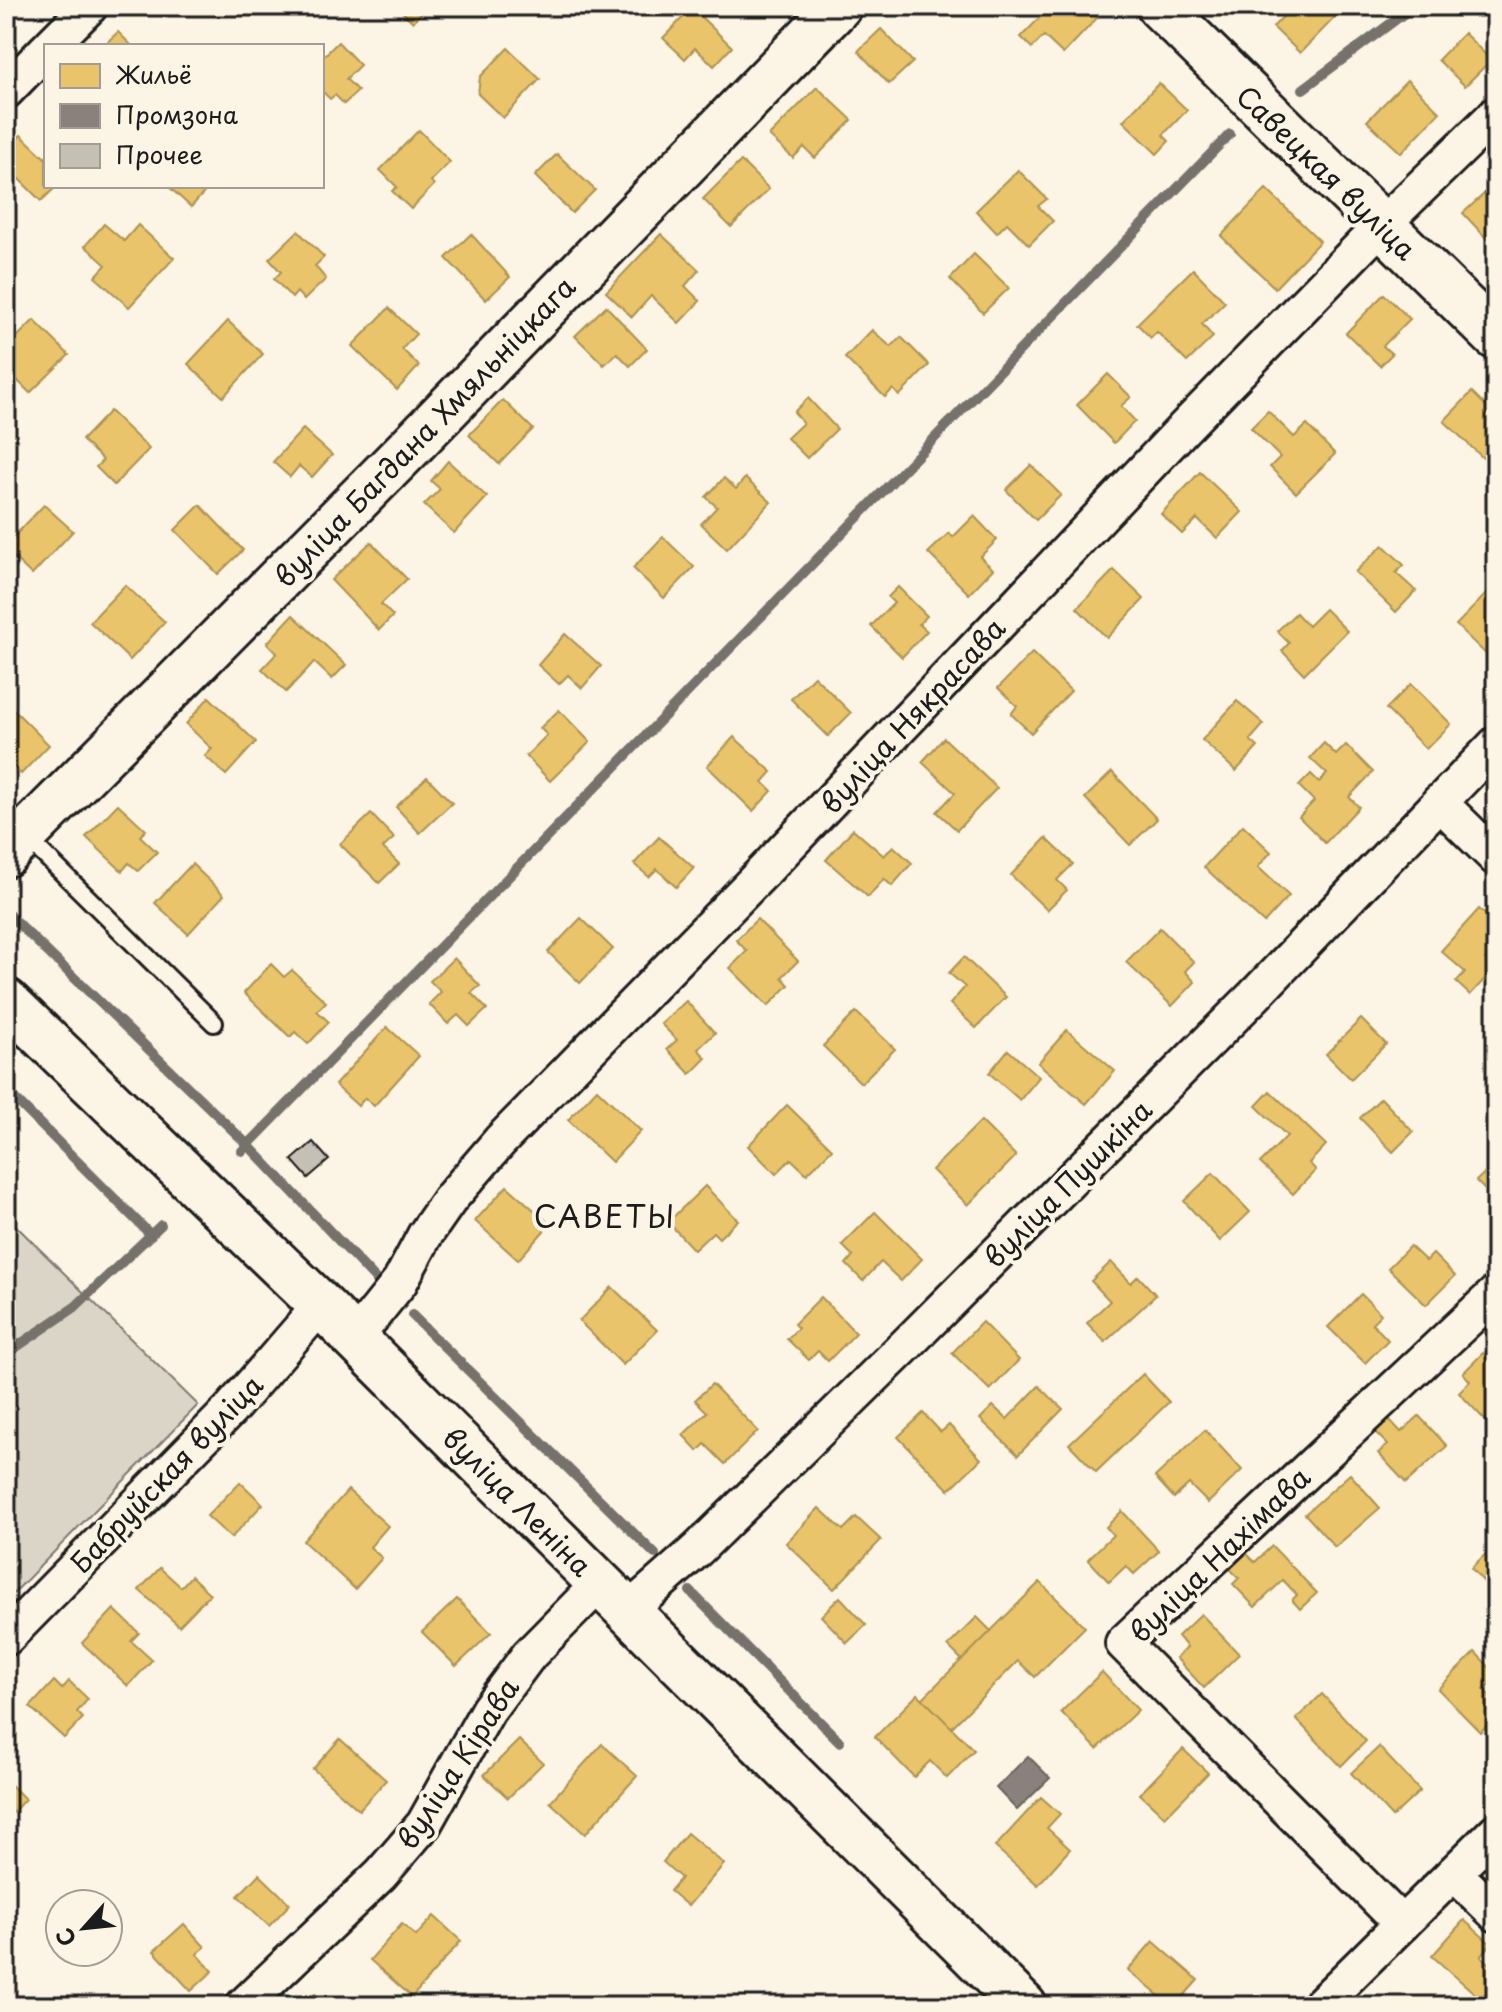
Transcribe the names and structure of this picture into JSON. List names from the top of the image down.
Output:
{
  "streets": {
    "street": [
      "Савецкая вуліца",
      "вуліца Багдана Хмяльніцкага",
      "вуліца Някрасава",
      "вуліца Пушкіна",
      "Бабруйская вуліца",
      "вуліца Леніна",
      "вуліца Нахімава",
      "вуліца Кірава"
    ]
  },
  "crossings": [
    ["Савецкая вуліца", "вуліца Някрасава"],
    ["вуліца Някрасава", "вуліца Леніна"],
    ["вуліца Пушкіна", "вуліца Леніна"],
    ["вуліца Пушкіна", "вуліца Кірава"],
    ["Бабруйская вуліца", "вуліца Леніна"],
    ["вуліца Леніна", "вуліца Кірава"]
  ],
  "districts": ["САВЕТЫ"],
  "legend": ["Жильё", "Промзона", "Прочее"],
  "north": "bottom left"
}
